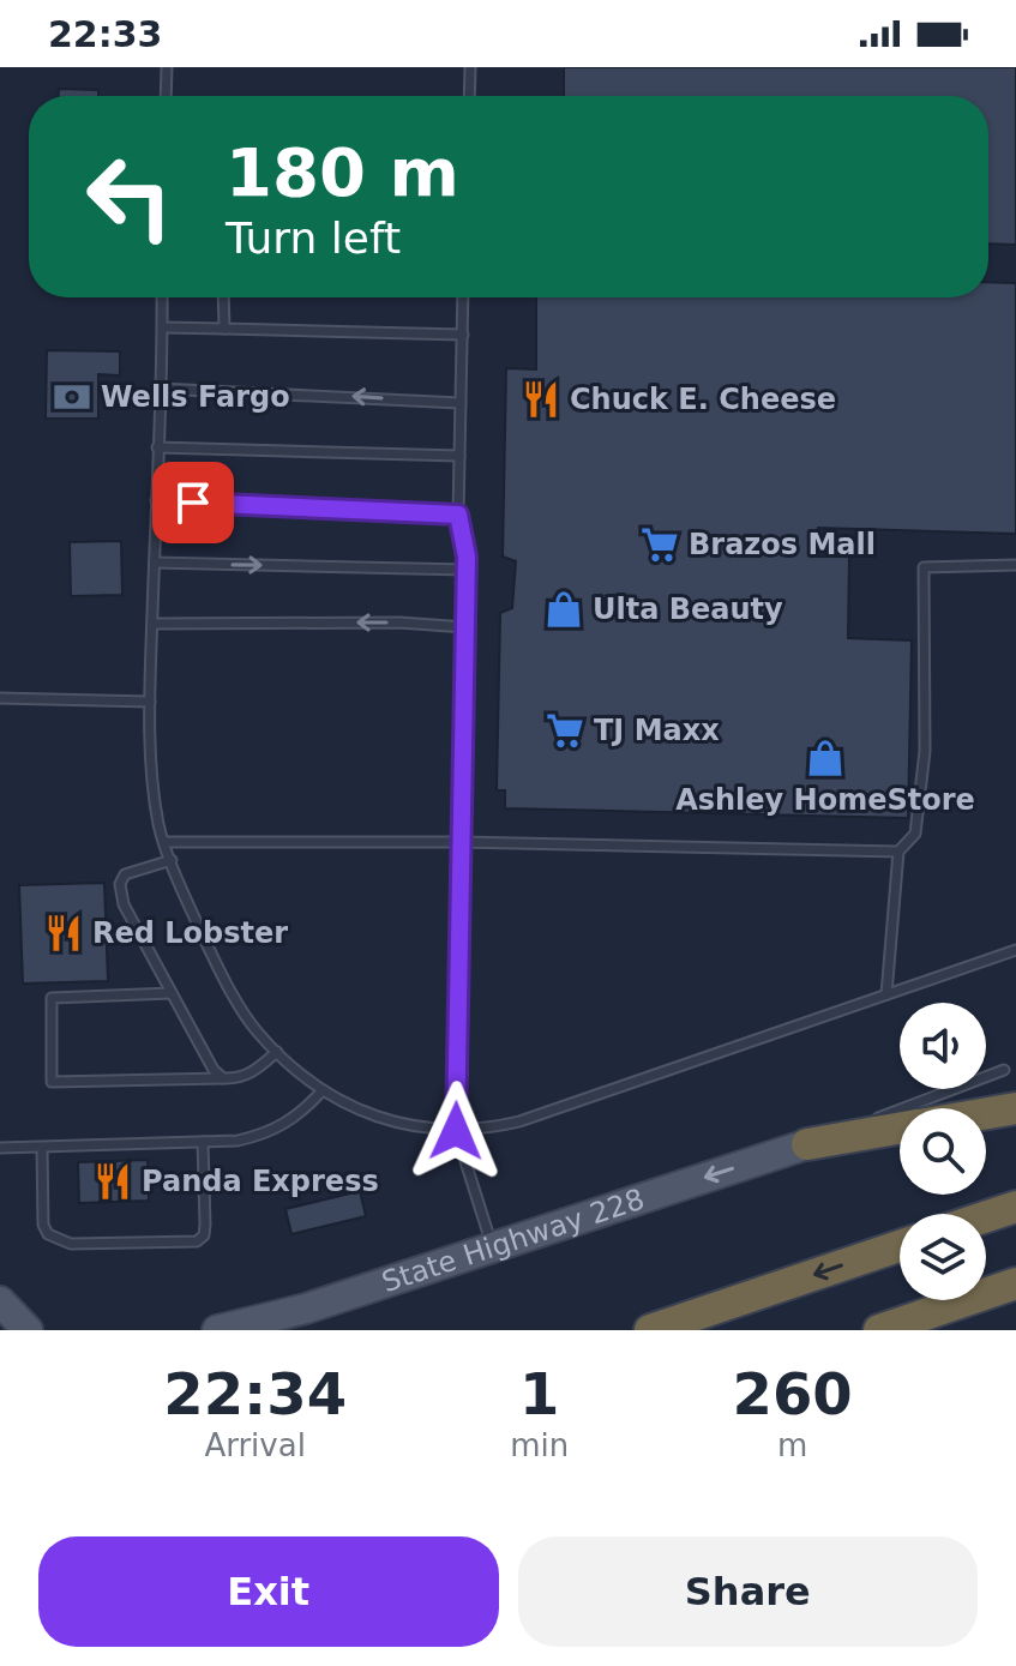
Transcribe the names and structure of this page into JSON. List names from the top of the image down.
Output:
{
  "streets": {
    "main road": ["State Highway 228"]
  },
  "one_way": ["State Highway 228"],
  "places": {
    "bank": ["Wells Fargo"],
    "restaurant": ["Chuck E. Cheese", "Red Lobster", "Panda Express"],
    "supermarket": ["Brazos Mall", "TJ Maxx"],
    "shop": ["Ulta Beauty", "Ashley HomeStore"]
  },
  "page": {
    "status": "22:33",
    "turn": ["180 m", "Turn left"],
    "eta": [
      "22:34",
      "Arrival",
      "1",
      "min",
      "260",
      "m"
    ],
    "buttons": ["Exit", "Share"]
  }
}
